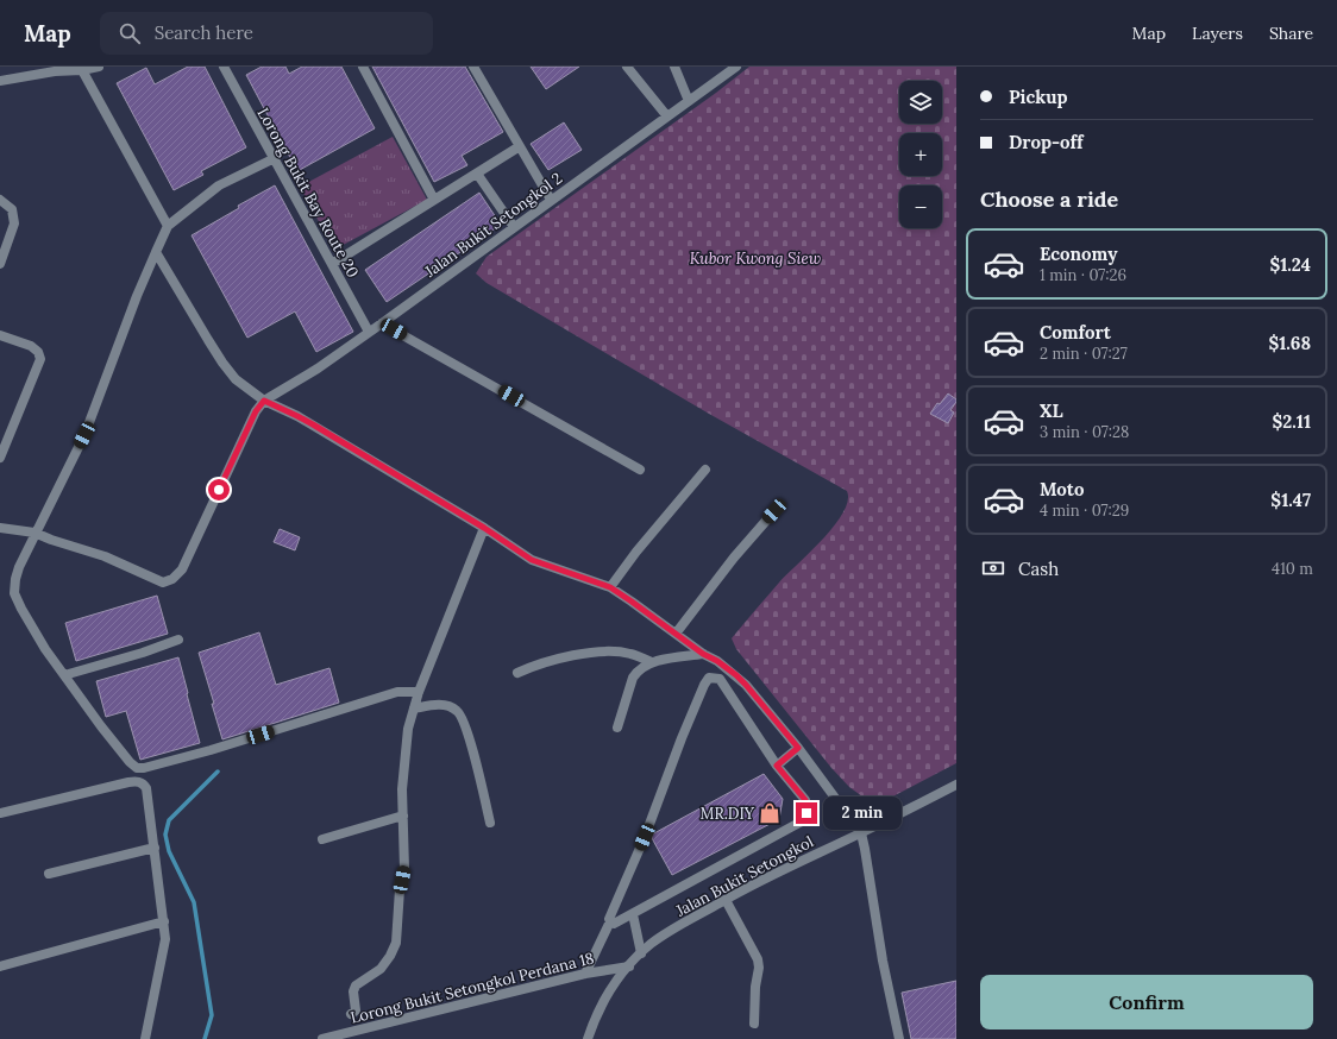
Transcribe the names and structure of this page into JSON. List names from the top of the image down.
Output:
{
  "streets": {
    "street": [
      "Lorong Bukit Bay Route 20",
      "Jalan Bukit Setongkol 2",
      "Jalan Bukit Setongkol",
      "Lorong Bukit Setongkol Perdana 18"
    ]
  },
  "crossings": [
    ["Lorong Bukit Bay Route 20", "Jalan Bukit Setongkol 2"],
    ["Jalan Bukit Setongkol", "Lorong Bukit Setongkol Perdana 18"]
  ],
  "parks": ["Kubor Kwong Siew"],
  "places": {
    "shop": ["MR.DIY"]
  },
  "page": {
    "header": "Map",
    "search": "Search here",
    "nav": ["Map", "Layers", "Share"],
    "banner": ["Pickup", "Drop-off"],
    "map_buttons": ["+", "−"],
    "heading": "Choose a ride",
    "list": [
      {
        "name": "Economy",
        "note": "1 min · 07:26",
        "value": "$1.24"
      },
      {
        "name": "Comfort",
        "note": "2 min · 07:27",
        "value": "$1.68"
      },
      {
        "name": "XL",
        "note": "3 min · 07:28",
        "value": "$2.11"
      },
      {
        "name": "Moto",
        "note": "4 min · 07:29",
        "value": "$1.47"
      }
    ],
    "pay": ["Cash", "410 m"],
    "bubble": "2 min",
    "buttons": "Confirm"
  }
}
